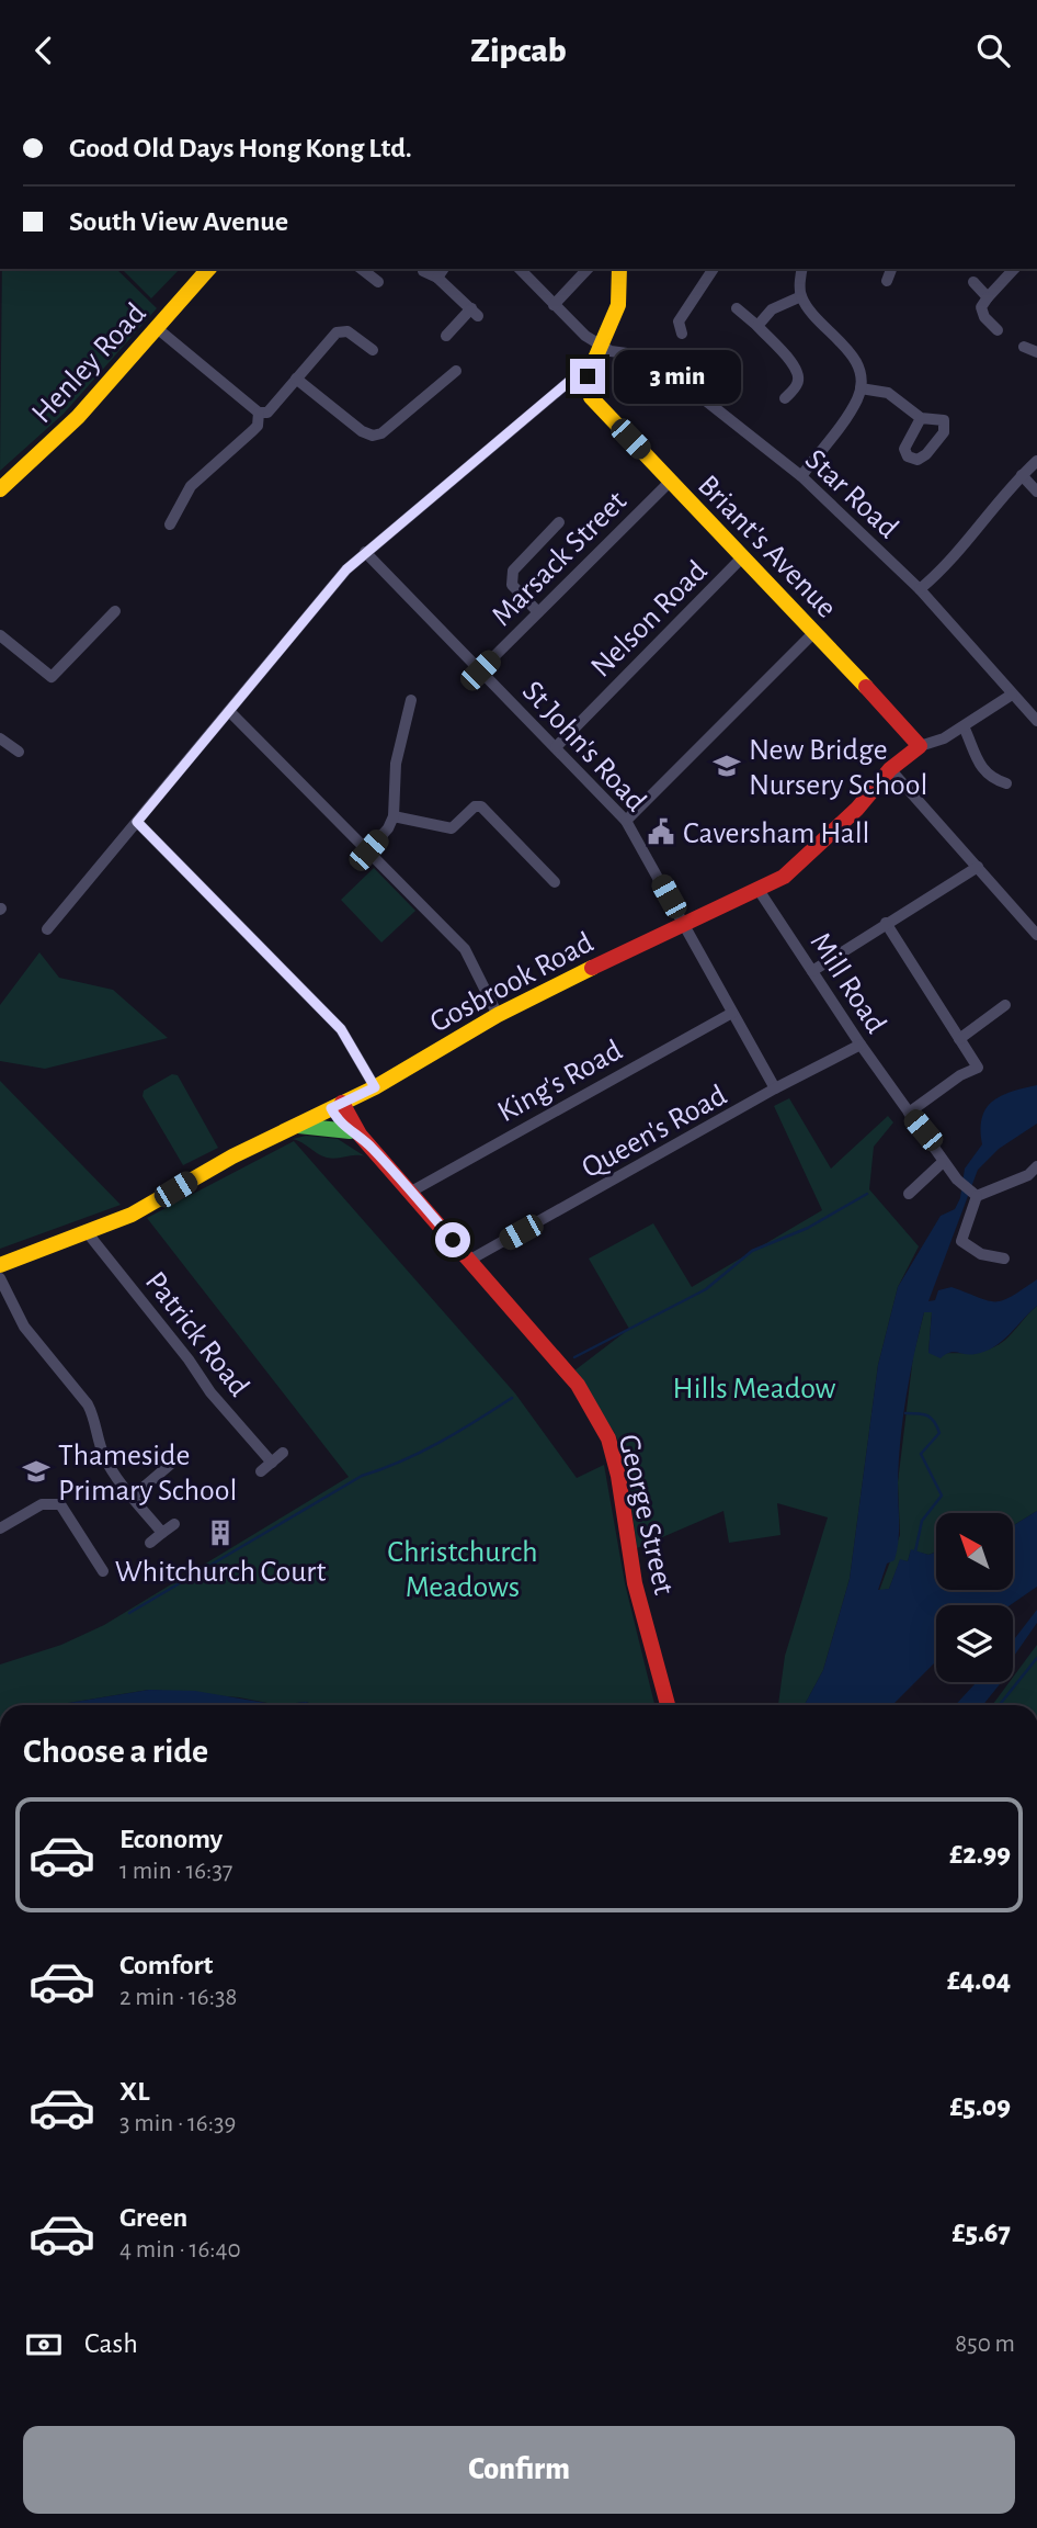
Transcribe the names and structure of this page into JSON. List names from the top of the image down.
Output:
{
  "streets": {
    "main road": [
      "Henley Road",
      "Briant's Avenue",
      "Gosbrook Road",
      "George Street"
    ],
    "street": [
      "Star Road",
      "Marsack Street",
      "Nelson Road",
      "St John's Road",
      "Mill Road",
      "King's Road",
      "Queen's Road",
      "Patrick Road"
    ]
  },
  "crossings": [
    ["Star Road", "Gosbrook Road"],
    ["Briant's Avenue", "Marsack Street"],
    ["Briant's Avenue", "Nelson Road"],
    ["Briant's Avenue", "Gosbrook Road"],
    ["Marsack Street", "St John's Road"],
    ["Nelson Road", "St John's Road"],
    ["St John's Road", "Gosbrook Road"],
    ["St John's Road", "King's Road"],
    ["St John's Road", "Queen's Road"],
    ["Gosbrook Road", "Mill Road"],
    ["Gosbrook Road", "Patrick Road"],
    ["Gosbrook Road", "George Street"],
    ["Mill Road", "Queen's Road"],
    ["King's Road", "George Street"],
    ["Queen's Road", "George Street"]
  ],
  "parks": ["Hills Meadow", "Christchurch Meadows"],
  "places": {
    "school or university": ["New Bridge Nursery School", "Thameside Primary School"],
    "public building": ["Caversham Hall"],
    "building": ["Whitchurch Court"]
  },
  "north": "top left",
  "page": {
    "header": "Zipcab",
    "banner": ["Good Old Days Hong Kong Ltd.", "South View Avenue"],
    "bubble": "3 min",
    "heading": "Choose a ride",
    "list": [
      {
        "name": "Economy",
        "note": "1 min · 16:37",
        "value": "£2.99"
      },
      {
        "name": "Comfort",
        "note": "2 min · 16:38",
        "value": "£4.04"
      },
      {
        "name": "XL",
        "note": "3 min · 16:39",
        "value": "£5.09"
      },
      {
        "name": "Green",
        "note": "4 min · 16:40",
        "value": "£5.67"
      }
    ],
    "pay": ["Cash", "850 m"],
    "buttons": "Confirm"
  }
}
